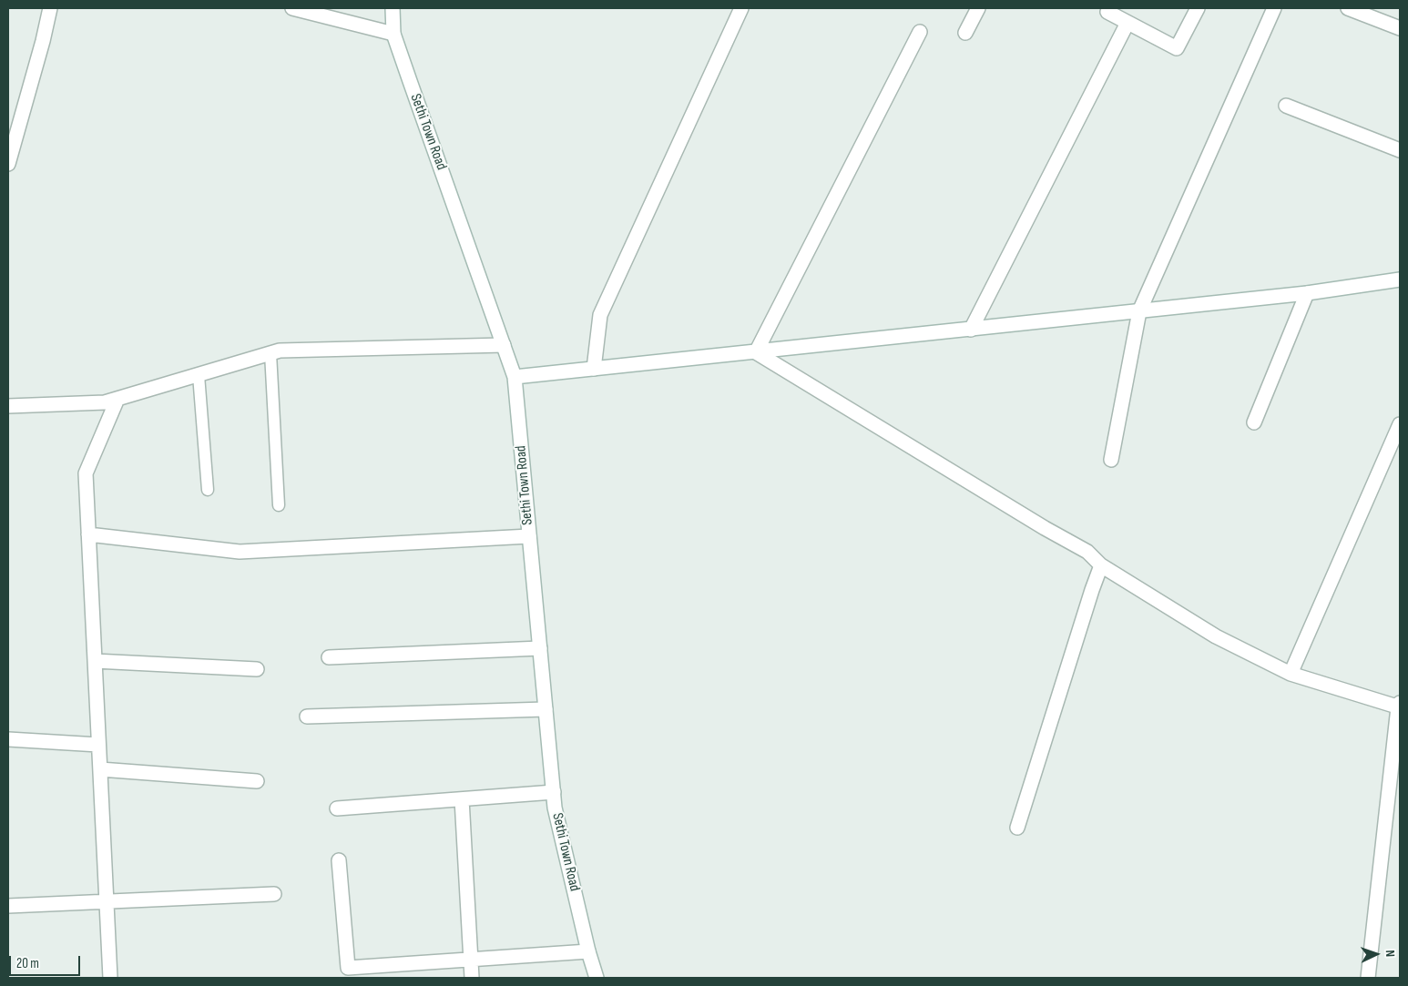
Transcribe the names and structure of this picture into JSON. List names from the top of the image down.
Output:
{
  "streets": {
    "street": ["Sethi Town Road"]
  },
  "scale_bar": "20 m",
  "north": "right"
}
